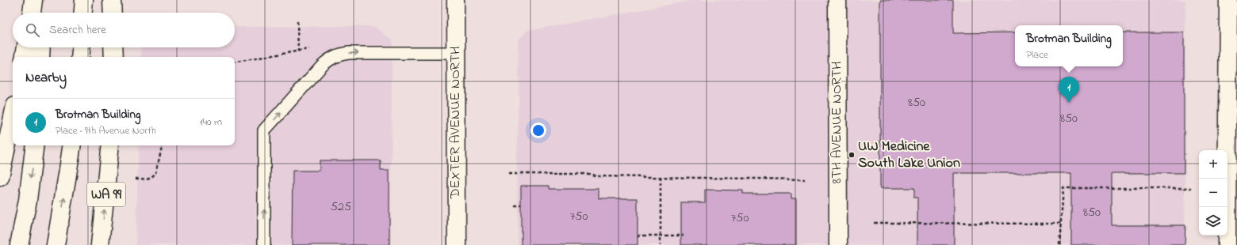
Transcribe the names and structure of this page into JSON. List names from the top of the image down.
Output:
{
  "streets": {
    "main road": ["DEXTER AVENUE NORTH", "8TH AVENUE NORTH", "WA 99"]
  },
  "places": ["UW Medicine South Lake Union"],
  "house_numbers": [
    "850",
    "850",
    "525",
    "850",
    "750",
    "750"
  ],
  "page": {
    "search": "Search here",
    "popup": ["Brotman Building", "Place"],
    "heading": "Nearby",
    "pins": "1",
    "list": [
      {
        "mark": "1",
        "name": "Brotman Building",
        "note": "Place · 9th Avenue North",
        "value": "140 m"
      }
    ],
    "map_buttons": ["+", "−"]
  }
}
